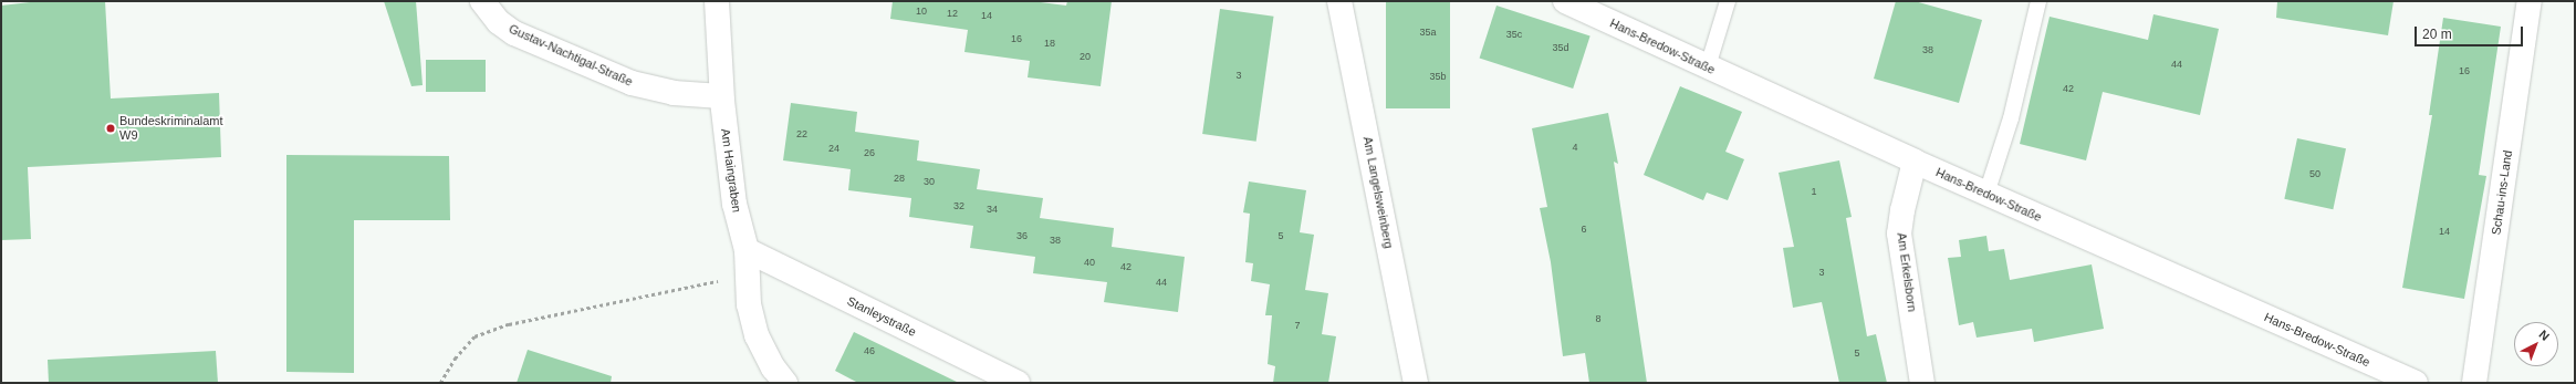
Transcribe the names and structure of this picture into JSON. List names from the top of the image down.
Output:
{
  "streets": {
    "street": [
      "Hans-Bredow-Straße",
      "Gustav-Nachtigal-Straße",
      "Am Haingraben",
      "Am Langelsweinberg",
      "Schau-ins-Land",
      "Am Erkelsborn",
      "Stanleystraße"
    ]
  },
  "crossings": [
    ["Hans-Bredow-Straße", "Am Erkelsborn"],
    ["Gustav-Nachtigal-Straße", "Am Haingraben"],
    ["Am Haingraben", "Stanleystraße"]
  ],
  "places": ["Bundeskriminalamt W9"],
  "house_numbers": [
    "10",
    "12",
    "14",
    "35a",
    "35c",
    "16",
    "18",
    "35d",
    "38",
    "20",
    "44",
    "16",
    "3",
    "35b",
    "42",
    "22",
    "4",
    "24",
    "26",
    "50",
    "28",
    "30",
    "1",
    "32",
    "34",
    "6",
    "14",
    "36",
    "5",
    "38",
    "40",
    "42",
    "3",
    "44",
    "8",
    "7",
    "46",
    "5"
  ],
  "scale_bar": "20 m",
  "north": "top right"
}
